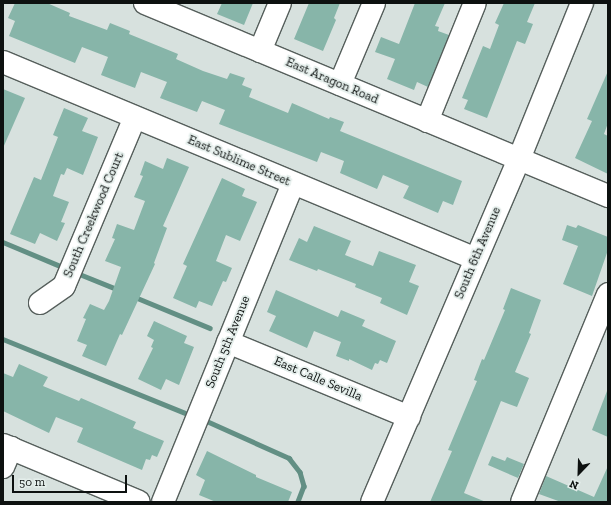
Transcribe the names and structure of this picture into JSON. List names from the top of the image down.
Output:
{
  "streets": {
    "street": [
      "East Aragon Road",
      "East Sublime Street",
      "South Creekwood Court",
      "South 6th Avenue",
      "South 5th Avenue",
      "East Calle Sevilla"
    ]
  },
  "crossings": [
    ["East Aragon Road", "South 6th Avenue"],
    ["East Sublime Street", "South Creekwood Court"],
    ["East Sublime Street", "South 6th Avenue"],
    ["East Sublime Street", "South 5th Avenue"],
    ["South 6th Avenue", "East Calle Sevilla"],
    ["South 5th Avenue", "East Calle Sevilla"]
  ],
  "scale_bar": "50 m",
  "north": "bottom left"
}
